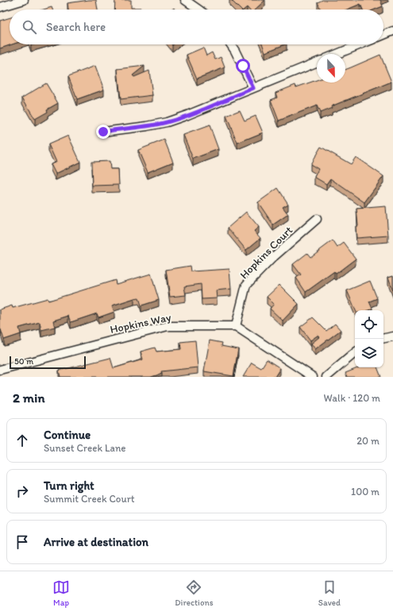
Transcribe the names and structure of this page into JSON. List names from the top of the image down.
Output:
{
  "streets": {
    "street": ["Hopkins Court", "Hopkins Way"]
  },
  "crossings": [
    ["Hopkins Court", "Hopkins Way"]
  ],
  "scale_bar": "50 m",
  "north": "bottom",
  "page": {
    "search": "Search here",
    "scale": "50 m",
    "heading": ["2 min", "Walk · 120 m"],
    "list": [
      ["Continue", "Sunset Creek Lane", "20 m"],
      ["Turn right", "Summit Creek Court", "100 m"],
      "Arrive at destination"
    ],
    "nav": ["Map", "Directions", "Saved"]
  }
}
